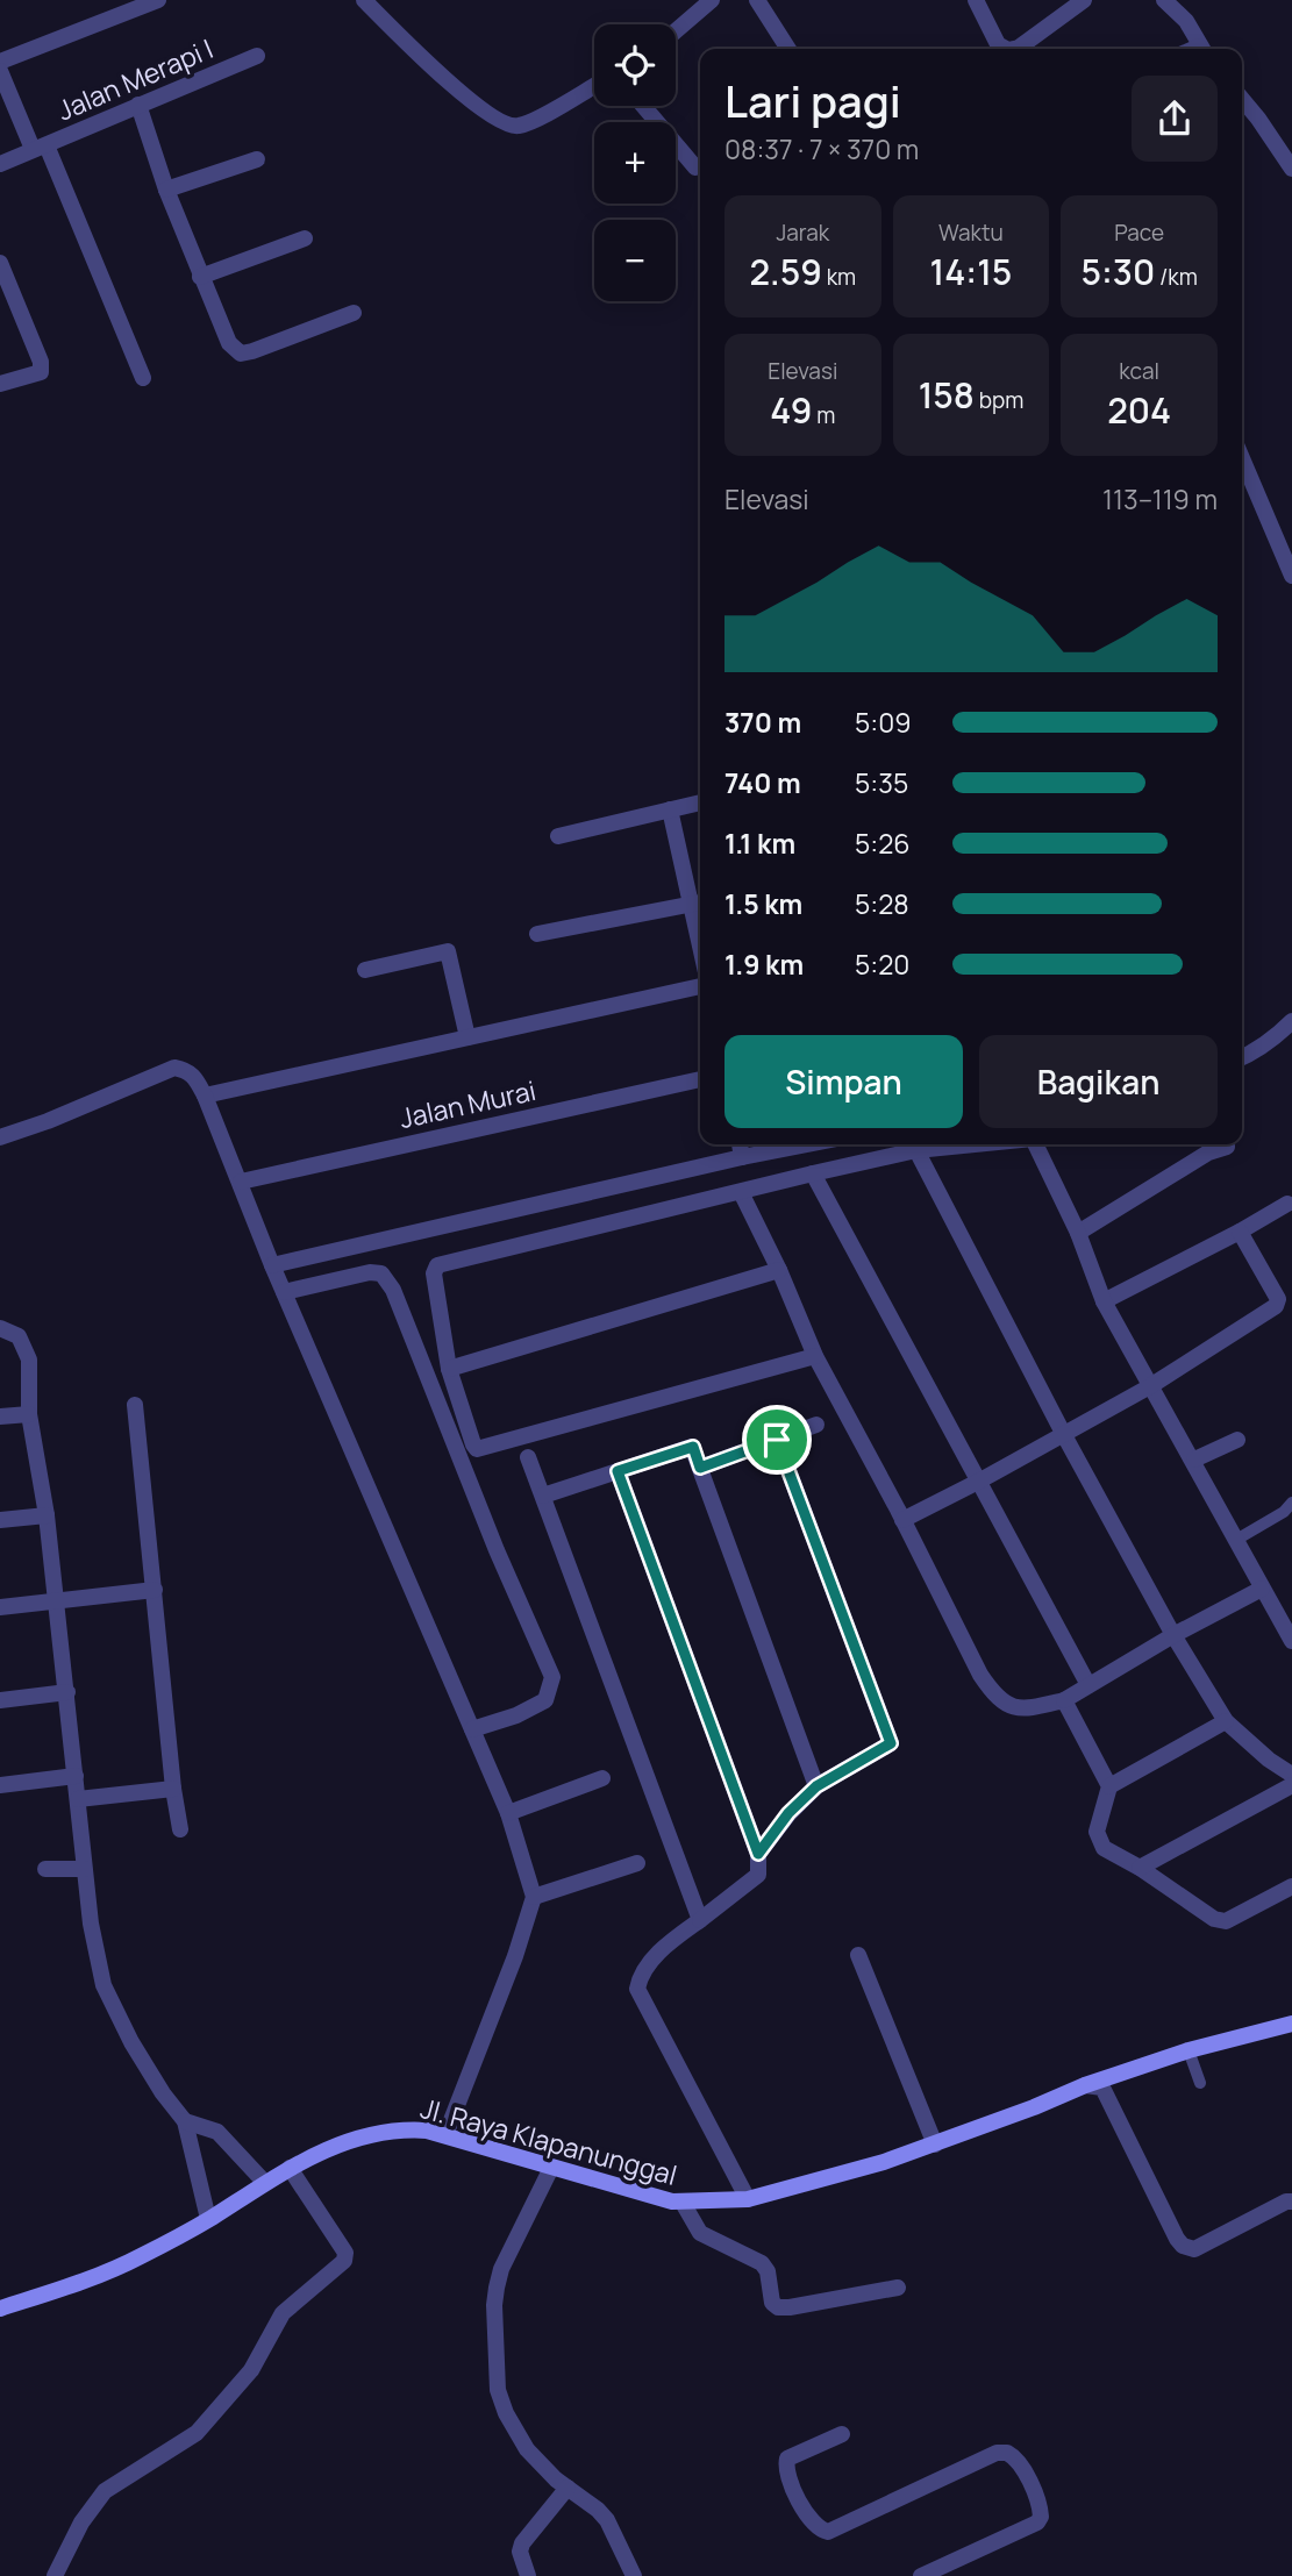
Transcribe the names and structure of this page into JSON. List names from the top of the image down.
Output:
{
  "streets": {
    "street": ["Jalan Merapi I", "Jalan Murai", "Jl. Raya Klapanunggal"]
  },
  "page": {
    "map_buttons": ["+", "−"],
    "heading": ["Lari pagi", "08:37 · 7 × 370 m"],
    "stats": [
      ["Jarak", "2.59 km"],
      ["Waktu", "14:15"],
      ["Pace", "5:30 /km"],
      ["Elevasi", "49 m"],
      ["158 bpm"],
      ["kcal", "204"]
    ],
    "chart": ["Elevasi", "113–119 m"],
    "list": [
      {
        "name": "370 m",
        "note": "5:09"
      },
      {
        "name": "740 m",
        "note": "5:35"
      },
      {
        "name": "1.1 km",
        "note": "5:26"
      },
      {
        "name": "1.5 km",
        "note": "5:28"
      },
      {
        "name": "1.9 km",
        "note": "5:20"
      }
    ],
    "buttons": ["Simpan", "Bagikan"]
  }
}
